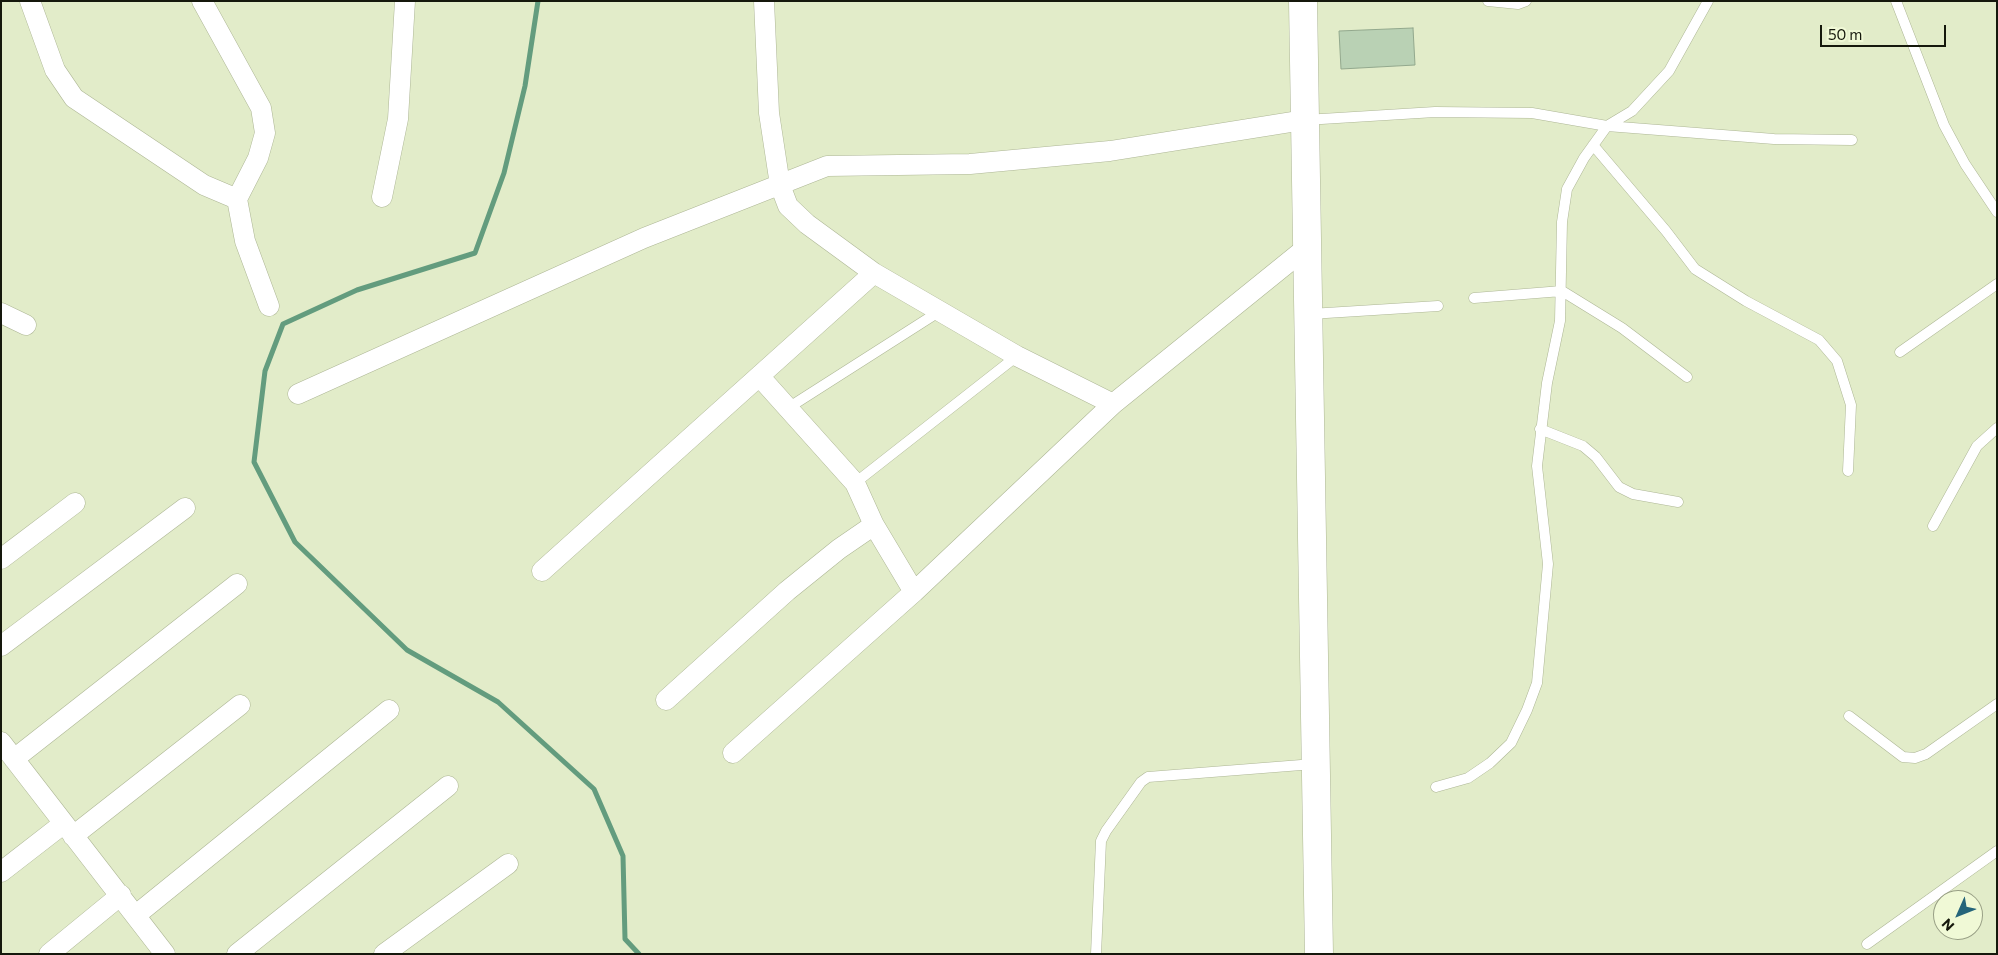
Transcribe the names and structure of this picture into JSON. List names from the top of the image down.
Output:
{
  "scale_bar": "50 m",
  "north": "bottom left"
}
